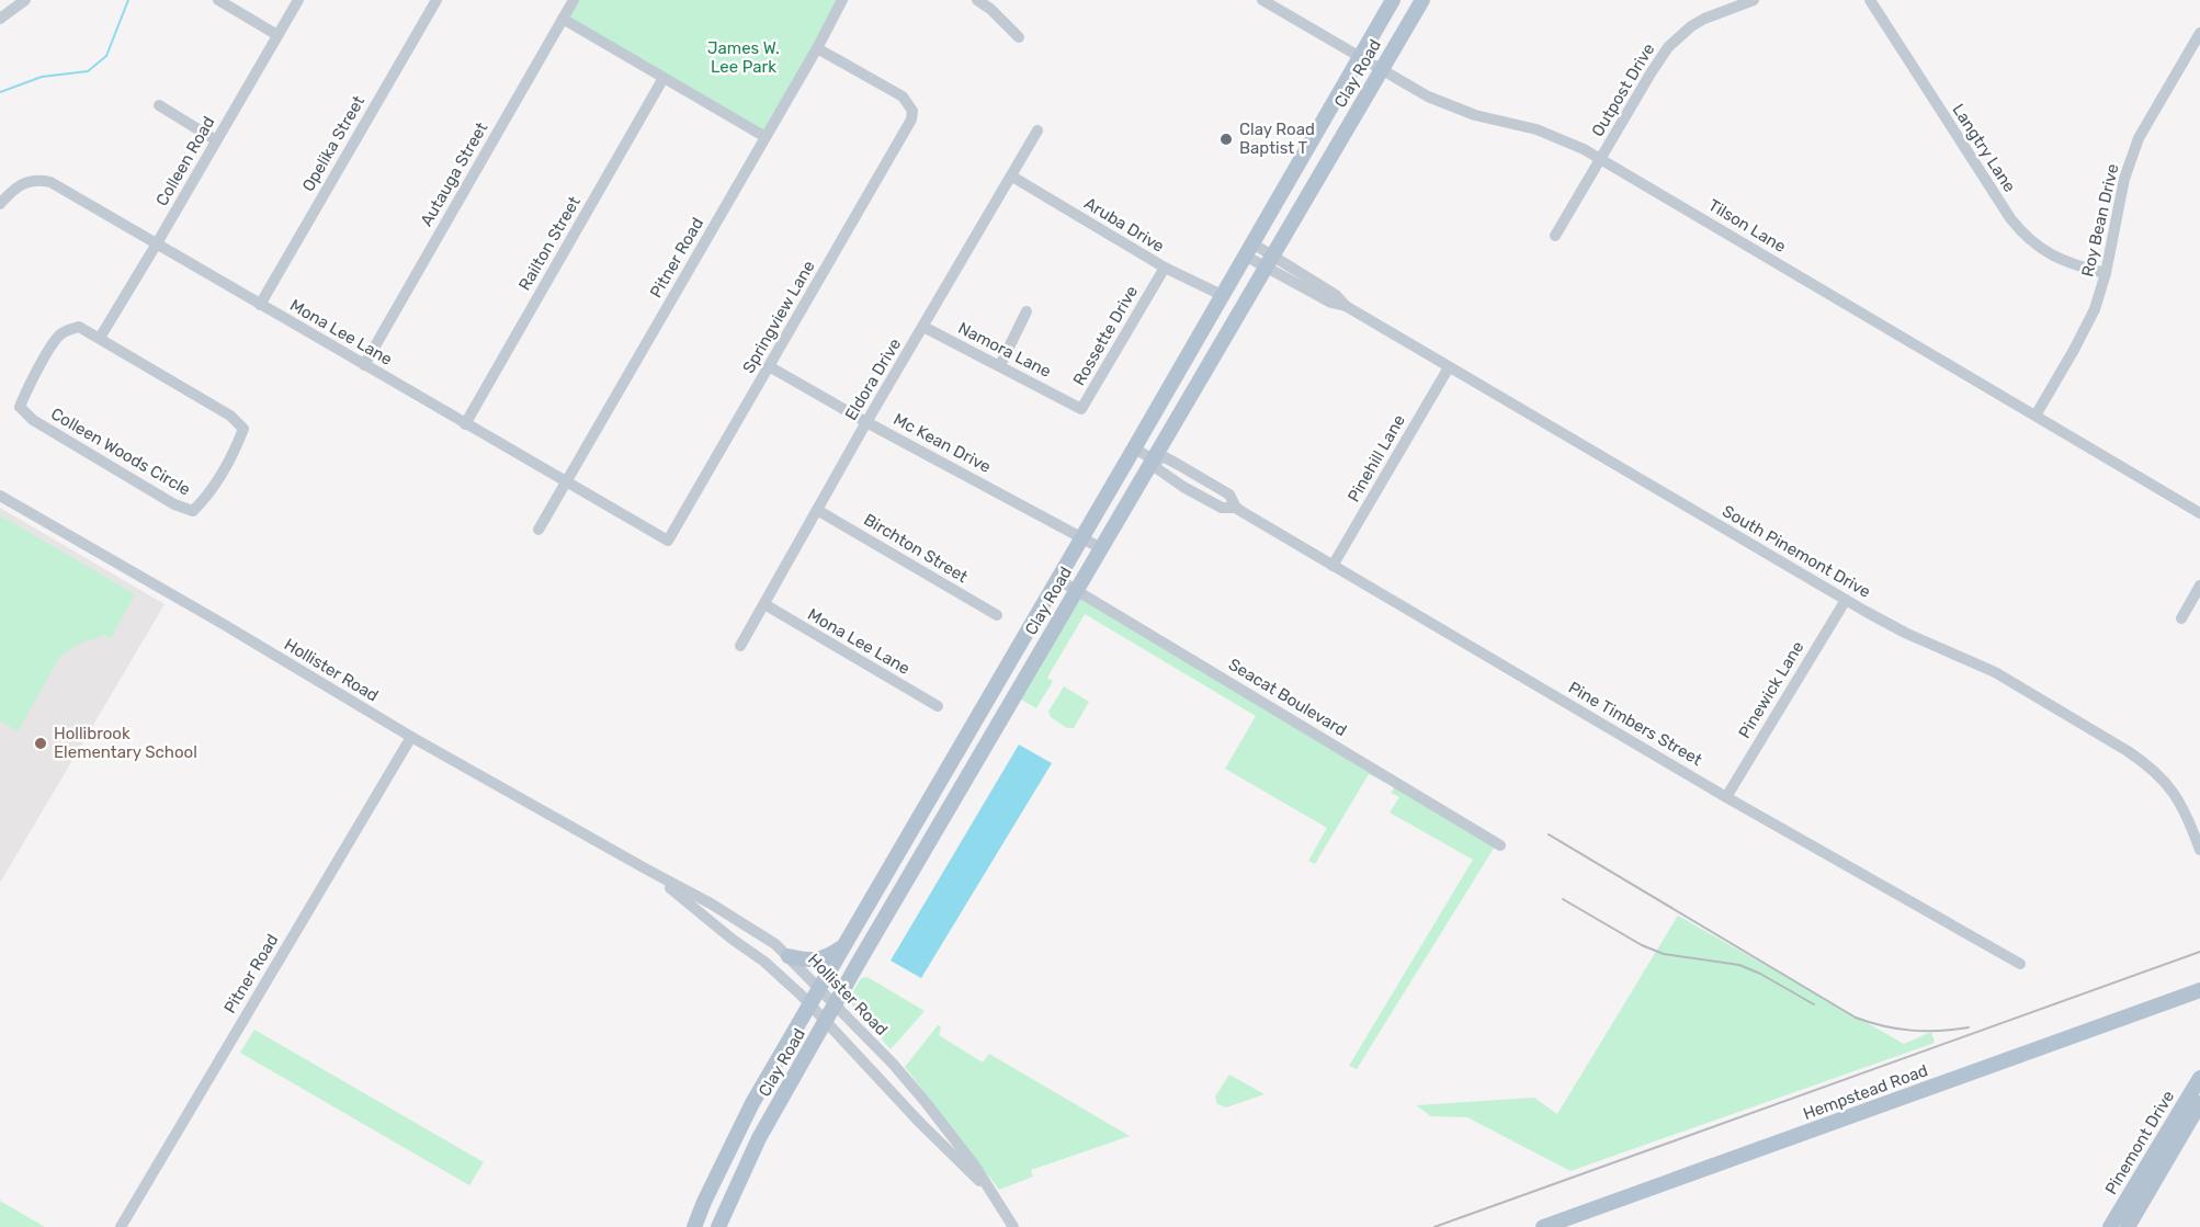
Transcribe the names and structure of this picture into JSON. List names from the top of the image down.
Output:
{
  "streets": {
    "main road": ["Clay Road", "Hempstead Road", "Pinemont Drive"],
    "street": [
      "Outpost Drive",
      "Opelika Street",
      "Langtry Lane",
      "Colleen Road",
      "Autauga Street",
      "Roy Bean Drive",
      "Aruba Drive",
      "Tilson Lane",
      "Railton Street",
      "Pitner Road",
      "Springview Lane",
      "Mona Lee Lane",
      "Rossette Drive",
      "Namora Lane",
      "Eldora Drive",
      "Mc Kean Drive",
      "Colleen Woods Circle",
      "Pinehill Lane",
      "Birchton Street",
      "South Pinemont Drive",
      "Hollister Road",
      "Pinewick Lane",
      "Seacat Boulevard",
      "Pine Timbers Street"
    ]
  },
  "crossings": [
    ["Clay Road", "Aruba Drive"],
    ["Clay Road", "Tilson Lane"],
    ["Clay Road", "Mc Kean Drive"],
    ["Clay Road", "South Pinemont Drive"],
    ["Clay Road", "Hollister Road"],
    ["Clay Road", "Seacat Boulevard"],
    ["Clay Road", "Pine Timbers Street"],
    ["Outpost Drive", "Tilson Lane"],
    ["Opelika Street", "Mona Lee Lane"],
    ["Langtry Lane", "Roy Bean Drive"],
    ["Colleen Road", "Mona Lee Lane"],
    ["Colleen Road", "Colleen Woods Circle"],
    ["Autauga Street", "Mona Lee Lane"],
    ["Roy Bean Drive", "Tilson Lane"],
    ["Aruba Drive", "Rossette Drive"],
    ["Aruba Drive", "Eldora Drive"],
    ["Railton Street", "Mona Lee Lane"],
    ["Pitner Road", "Springview Lane"],
    ["Pitner Road", "Mona Lee Lane"],
    ["Pitner Road", "Hollister Road"],
    ["Springview Lane", "Mona Lee Lane"],
    ["Springview Lane", "Mc Kean Drive"],
    ["Mona Lee Lane", "Eldora Drive"],
    ["Rossette Drive", "Namora Lane"],
    ["Namora Lane", "Eldora Drive"],
    ["Eldora Drive", "Mc Kean Drive"],
    ["Eldora Drive", "Birchton Street"],
    ["Pinehill Lane", "South Pinemont Drive"],
    ["Pinehill Lane", "Pine Timbers Street"],
    ["South Pinemont Drive", "Pinewick Lane"],
    ["Pinewick Lane", "Pine Timbers Street"]
  ],
  "parks": ["James W. Lee Park"],
  "places": ["Clay Road Baptist T", "Hollibrook Elementary School"]
}
